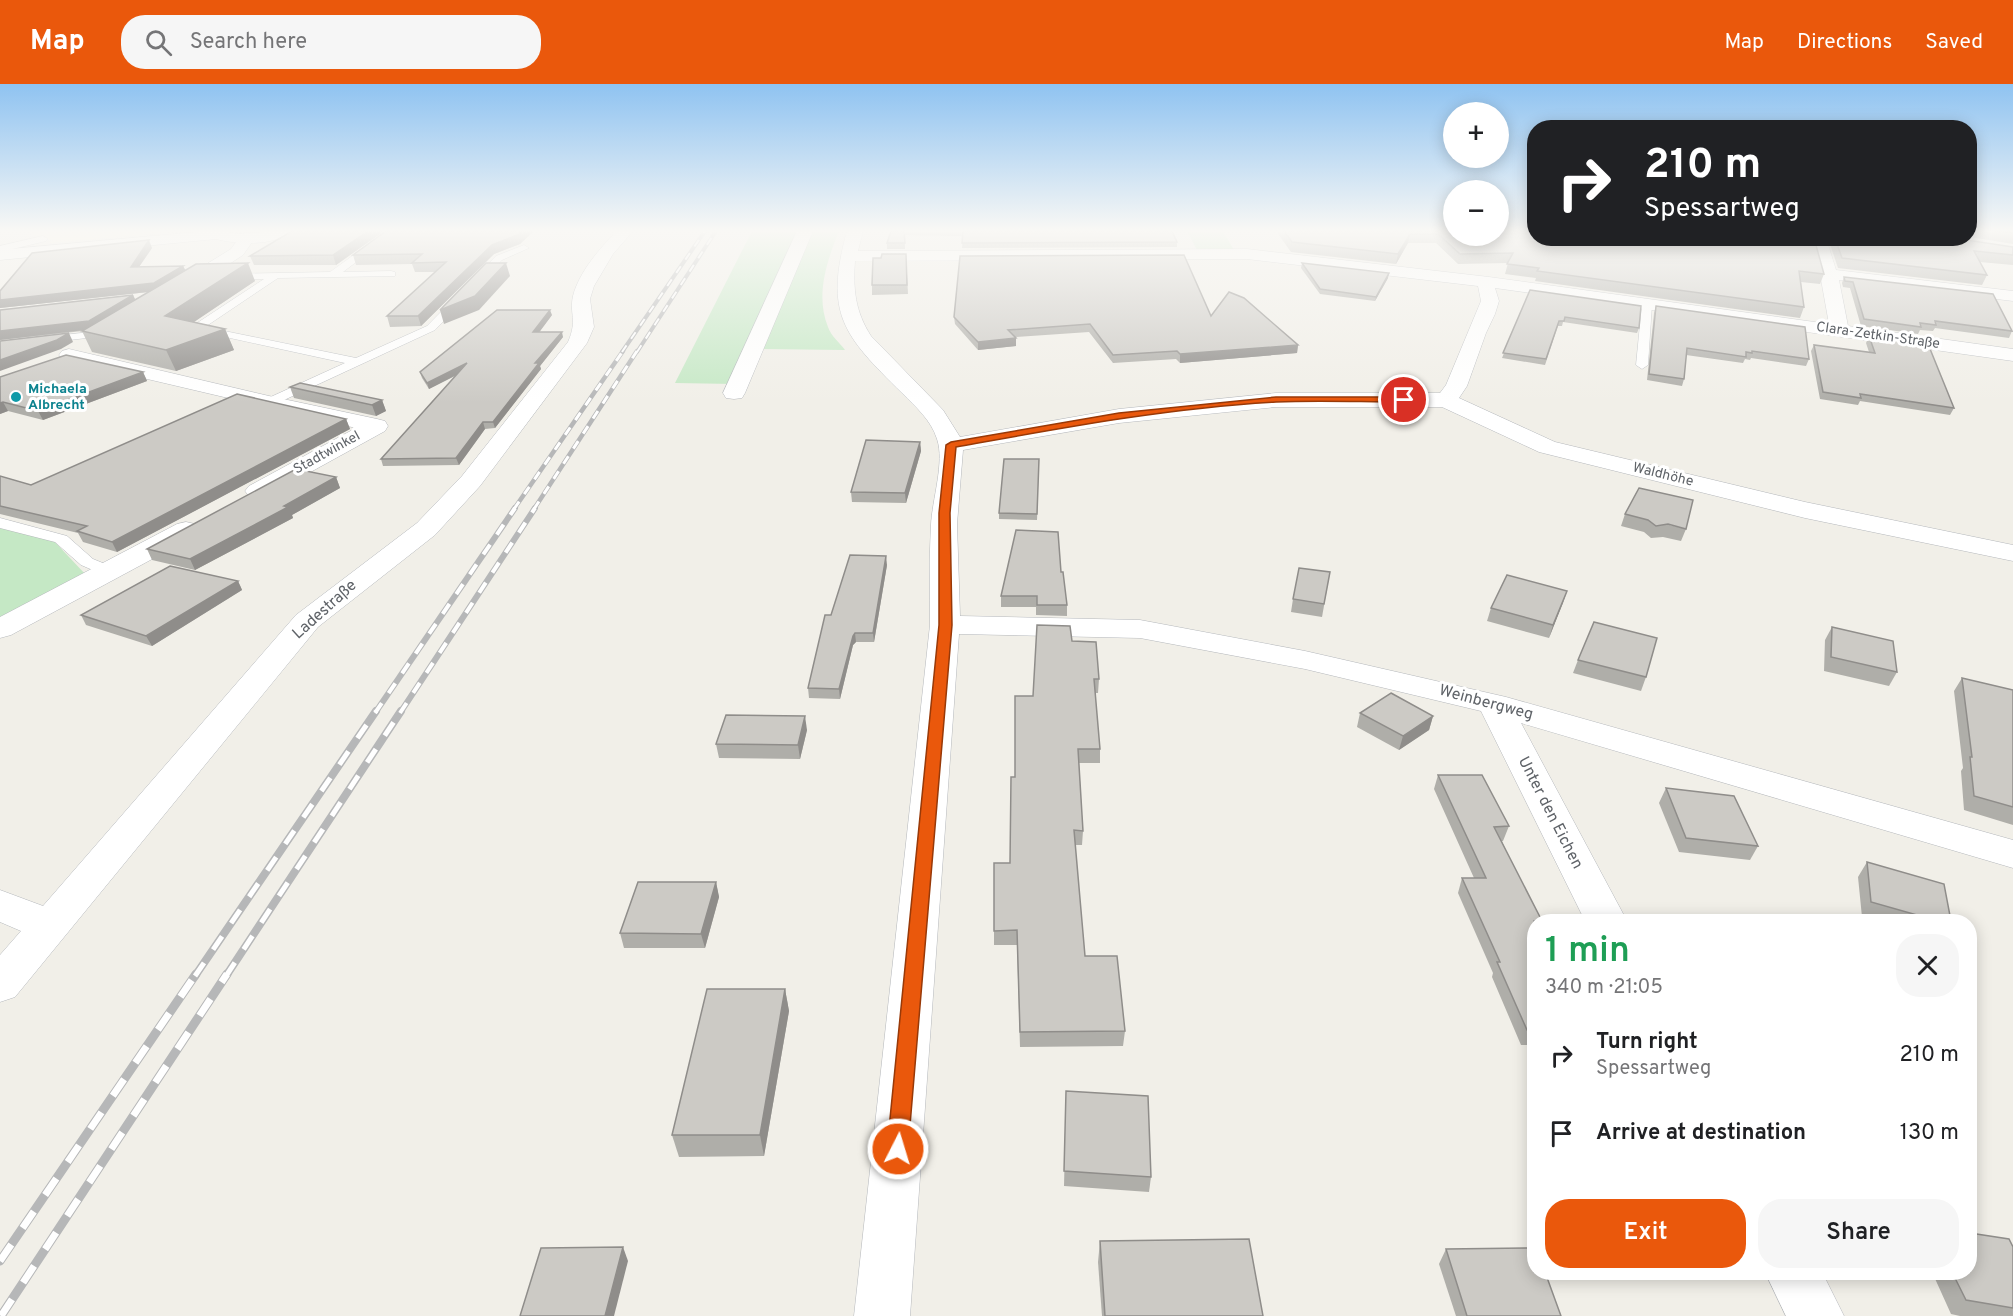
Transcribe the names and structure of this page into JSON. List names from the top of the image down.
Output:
{
  "streets": {
    "street": [
      "Clara-Zetkin-Straße",
      "Stadtwinkel",
      "Waldhöhe",
      "Ladestraße",
      "Weinbergweg",
      "Unter den Eichen"
    ]
  },
  "crossings": [
    ["Weinbergweg", "Unter den Eichen"]
  ],
  "places": ["Michaela Albrecht"],
  "page": {
    "header": "Map",
    "search": "Search here",
    "nav": ["Map", "Directions", "Saved"],
    "map_buttons": ["+", "−"],
    "turn": ["210 m", "Spessartweg"],
    "heading": ["1 min", "340 m · 21:05"],
    "list": [
      {
        "name": "Turn right",
        "note": "Spessartweg",
        "value": "210 m"
      },
      {
        "name": "Arrive at destination",
        "value": "130 m"
      }
    ],
    "buttons": ["Exit", "Share"]
  }
}
